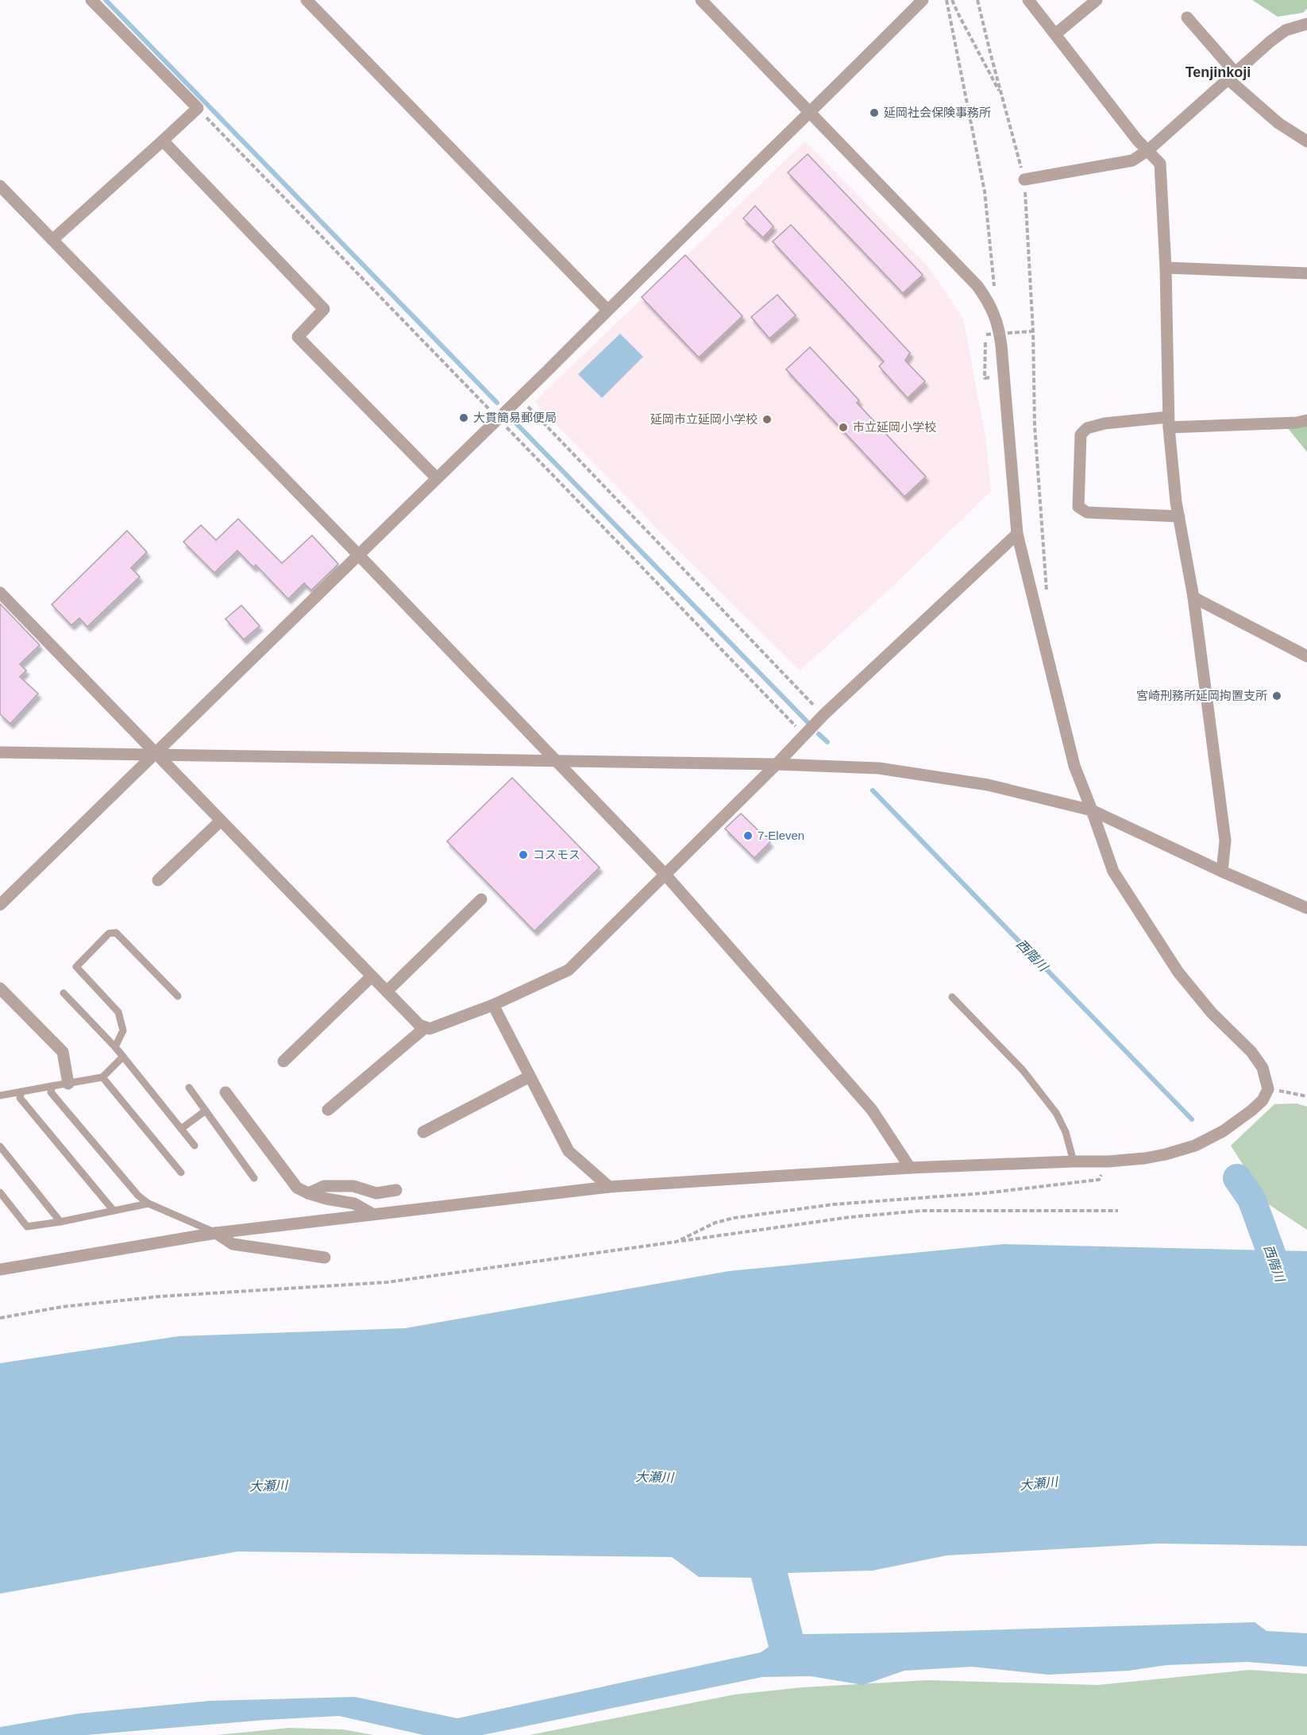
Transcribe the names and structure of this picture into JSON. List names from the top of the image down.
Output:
{
  "districts": ["Tenjinkoji"],
  "water": ["西階川", "大瀬川"],
  "places": [
    "延岡社会保険事務所",
    "大貫簡易郵便局",
    "延岡市立延岡小学校",
    "市立延岡小学校",
    "宮崎刑務所延岡拘置支所",
    "7-Eleven",
    "コスモス"
  ]
}
